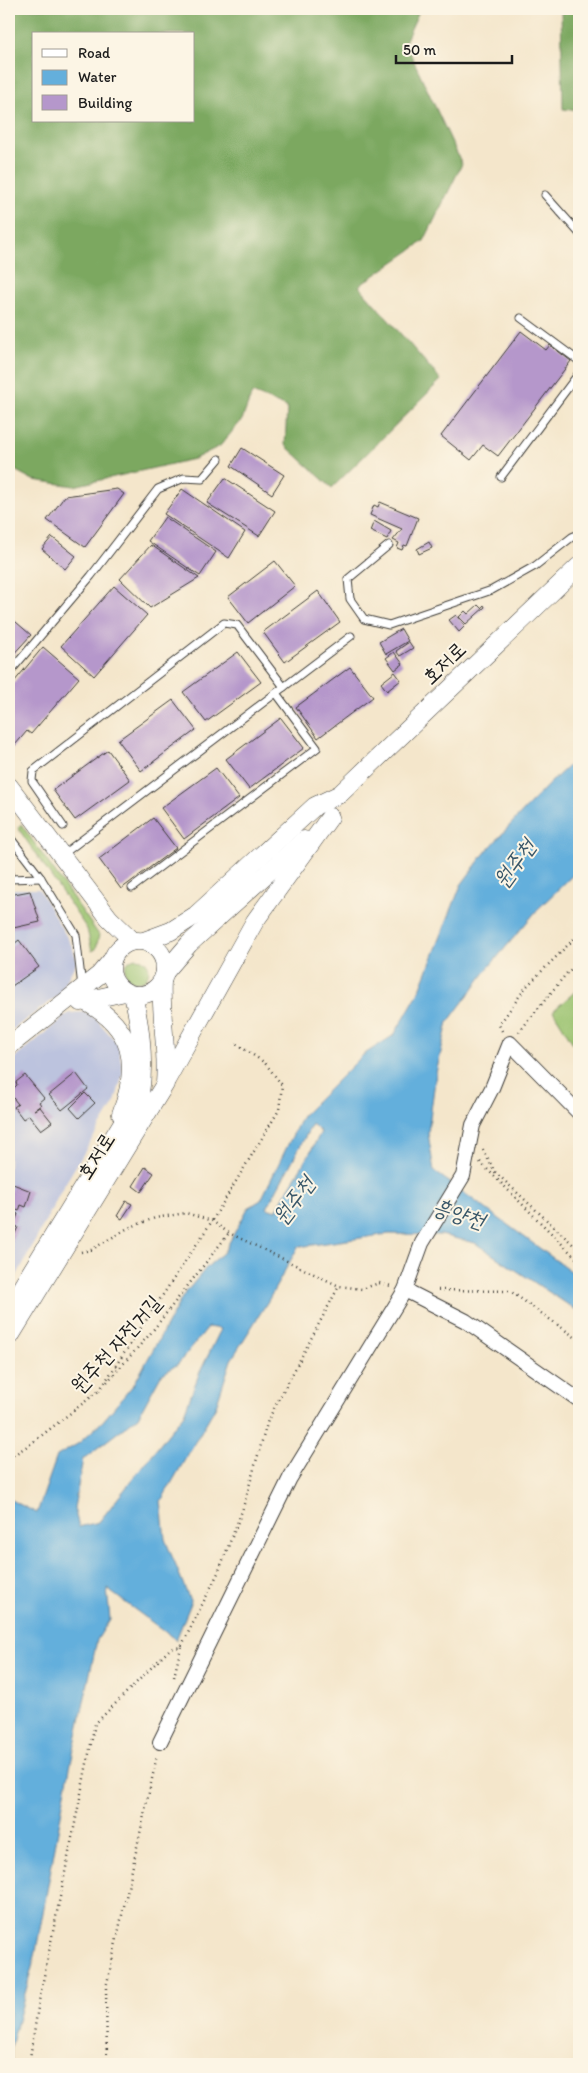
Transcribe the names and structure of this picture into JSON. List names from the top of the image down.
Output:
{
  "streets": {
    "street": ["호저로"],
    "path": ["원주천 자전거길"]
  },
  "water": ["원주천", "흥양천"],
  "legend": ["Road", "Water", "Building"],
  "scale_bar": "50 m"
}
